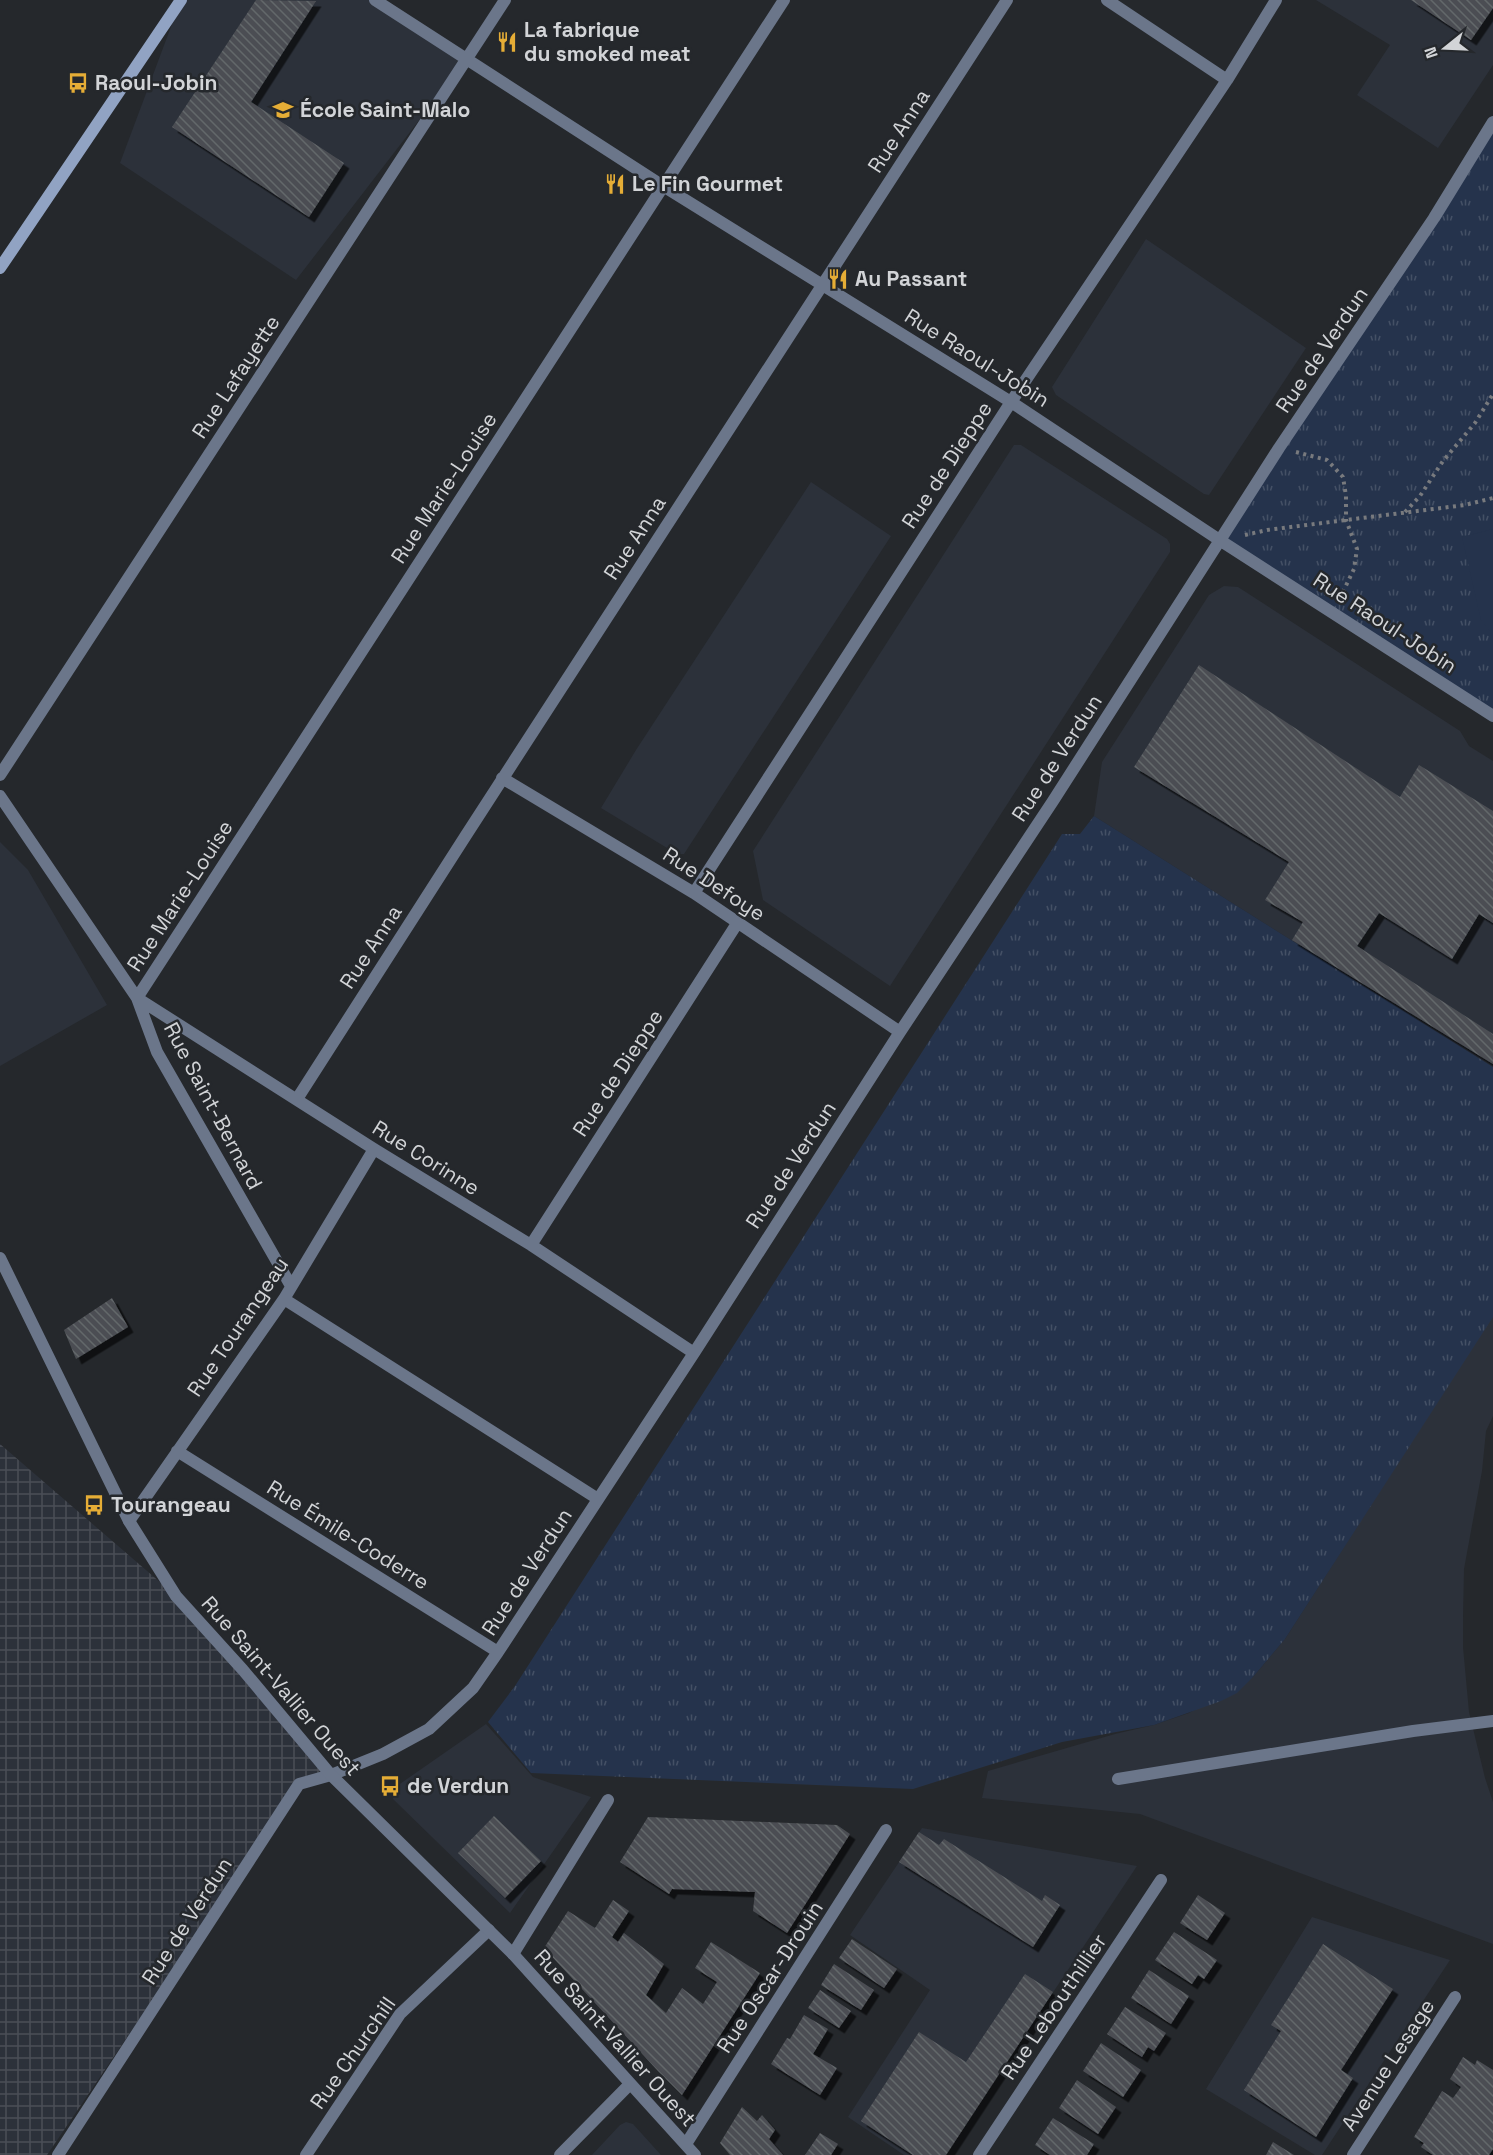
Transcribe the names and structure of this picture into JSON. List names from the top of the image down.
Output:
{
  "streets": {
    "street": [
      "Rue Anna",
      "Rue de Verdun",
      "Rue Raoul-Jobin",
      "Rue Lafayette",
      "Rue de Dieppe",
      "Rue Marie-Louise",
      "Rue Defoye",
      "Rue Saint-Bernard",
      "Rue Corinne",
      "Rue Tourangeau",
      "Rue Émile-Coderre",
      "Rue Saint-Vallier Ouest",
      "Rue Oscar-Drouin",
      "Rue Lebouthillier",
      "Rue Churchill",
      "Avenue Lesage"
    ]
  },
  "crossings": [
    ["Rue Anna", "Rue Raoul-Jobin"],
    ["Rue Anna", "Rue Defoye"],
    ["Rue Anna", "Rue Corinne"],
    ["Rue de Verdun", "Rue Raoul-Jobin"],
    ["Rue de Verdun", "Rue Defoye"],
    ["Rue de Verdun", "Rue Corinne"],
    ["Rue de Verdun", "Rue Émile-Coderre"],
    ["Rue de Verdun", "Rue Saint-Vallier Ouest"],
    ["Rue Raoul-Jobin", "Rue Lafayette"],
    ["Rue Raoul-Jobin", "Rue de Dieppe"],
    ["Rue Raoul-Jobin", "Rue Marie-Louise"],
    ["Rue de Dieppe", "Rue Defoye"],
    ["Rue de Dieppe", "Rue Corinne"],
    ["Rue Marie-Louise", "Rue Saint-Bernard"],
    ["Rue Marie-Louise", "Rue Corinne"],
    ["Rue Saint-Bernard", "Rue Corinne"],
    ["Rue Saint-Bernard", "Rue Tourangeau"],
    ["Rue Corinne", "Rue Tourangeau"],
    ["Rue Tourangeau", "Rue Émile-Coderre"],
    ["Rue Tourangeau", "Rue Saint-Vallier Ouest"],
    ["Rue Saint-Vallier Ouest", "Rue Oscar-Drouin"],
    ["Rue Saint-Vallier Ouest", "Rue Churchill"]
  ],
  "places": {
    "restaurant": ["La fabrique du smoked meat", "Le Fin Gourmet", "Au Passant"],
    "bus stop": ["Raoul-Jobin", "Tourangeau", "de Verdun"],
    "school or university": ["École Saint-Malo"]
  },
  "north": "left"
}
